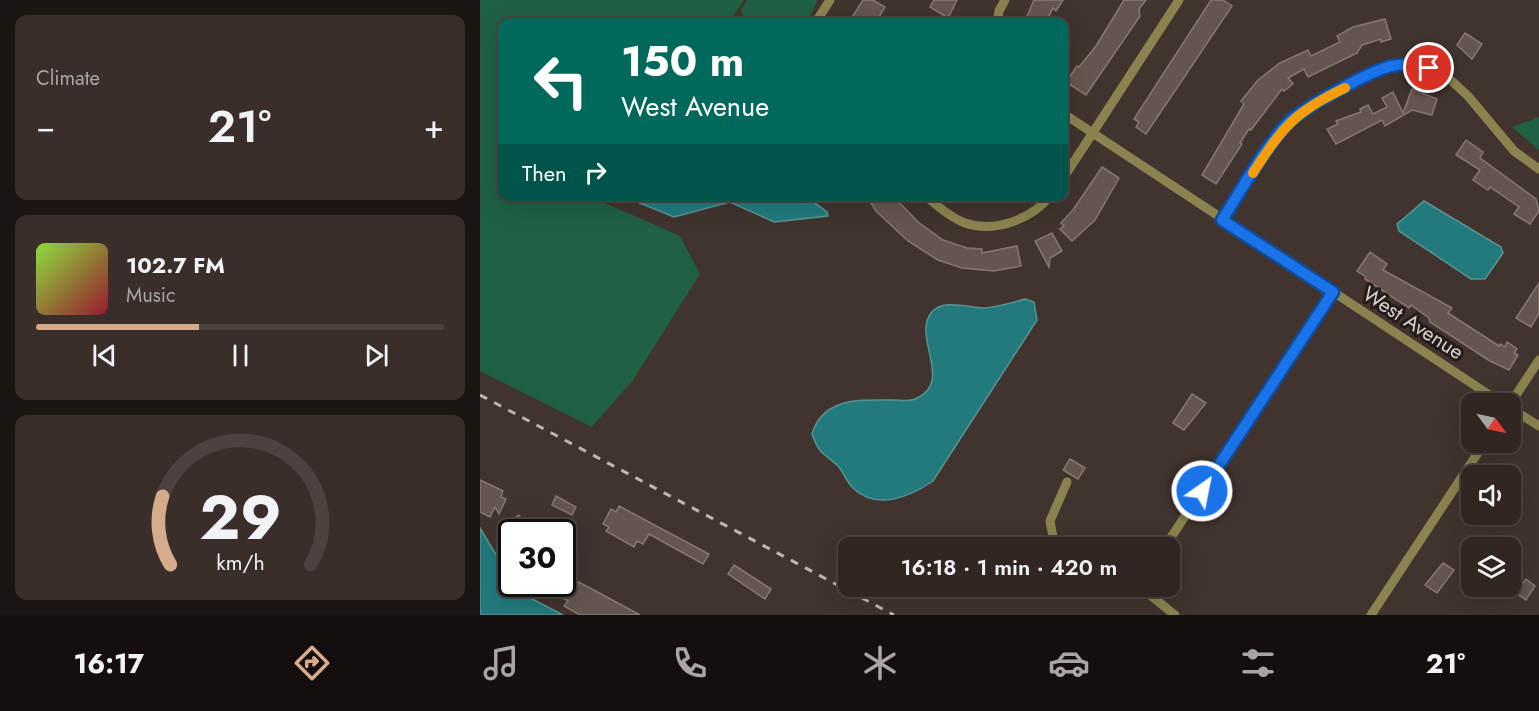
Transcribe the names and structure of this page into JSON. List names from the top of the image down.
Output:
{
  "streets": {
    "street": ["West Avenue"]
  },
  "north": "bottom right",
  "page": {
    "tile": "Climate",
    "turn": ["150 m", "West Avenue"],
    "heat": ["−", "21°", "+"],
    "then": "Then",
    "song": ["102.7 FM", "Music"],
    "limit": "30",
    "trip": "16:18 · 1 min · 420 m",
    "tabs": ["16:17", "21°"],
    "gauge": ["29", "km/h"]
  }
}
